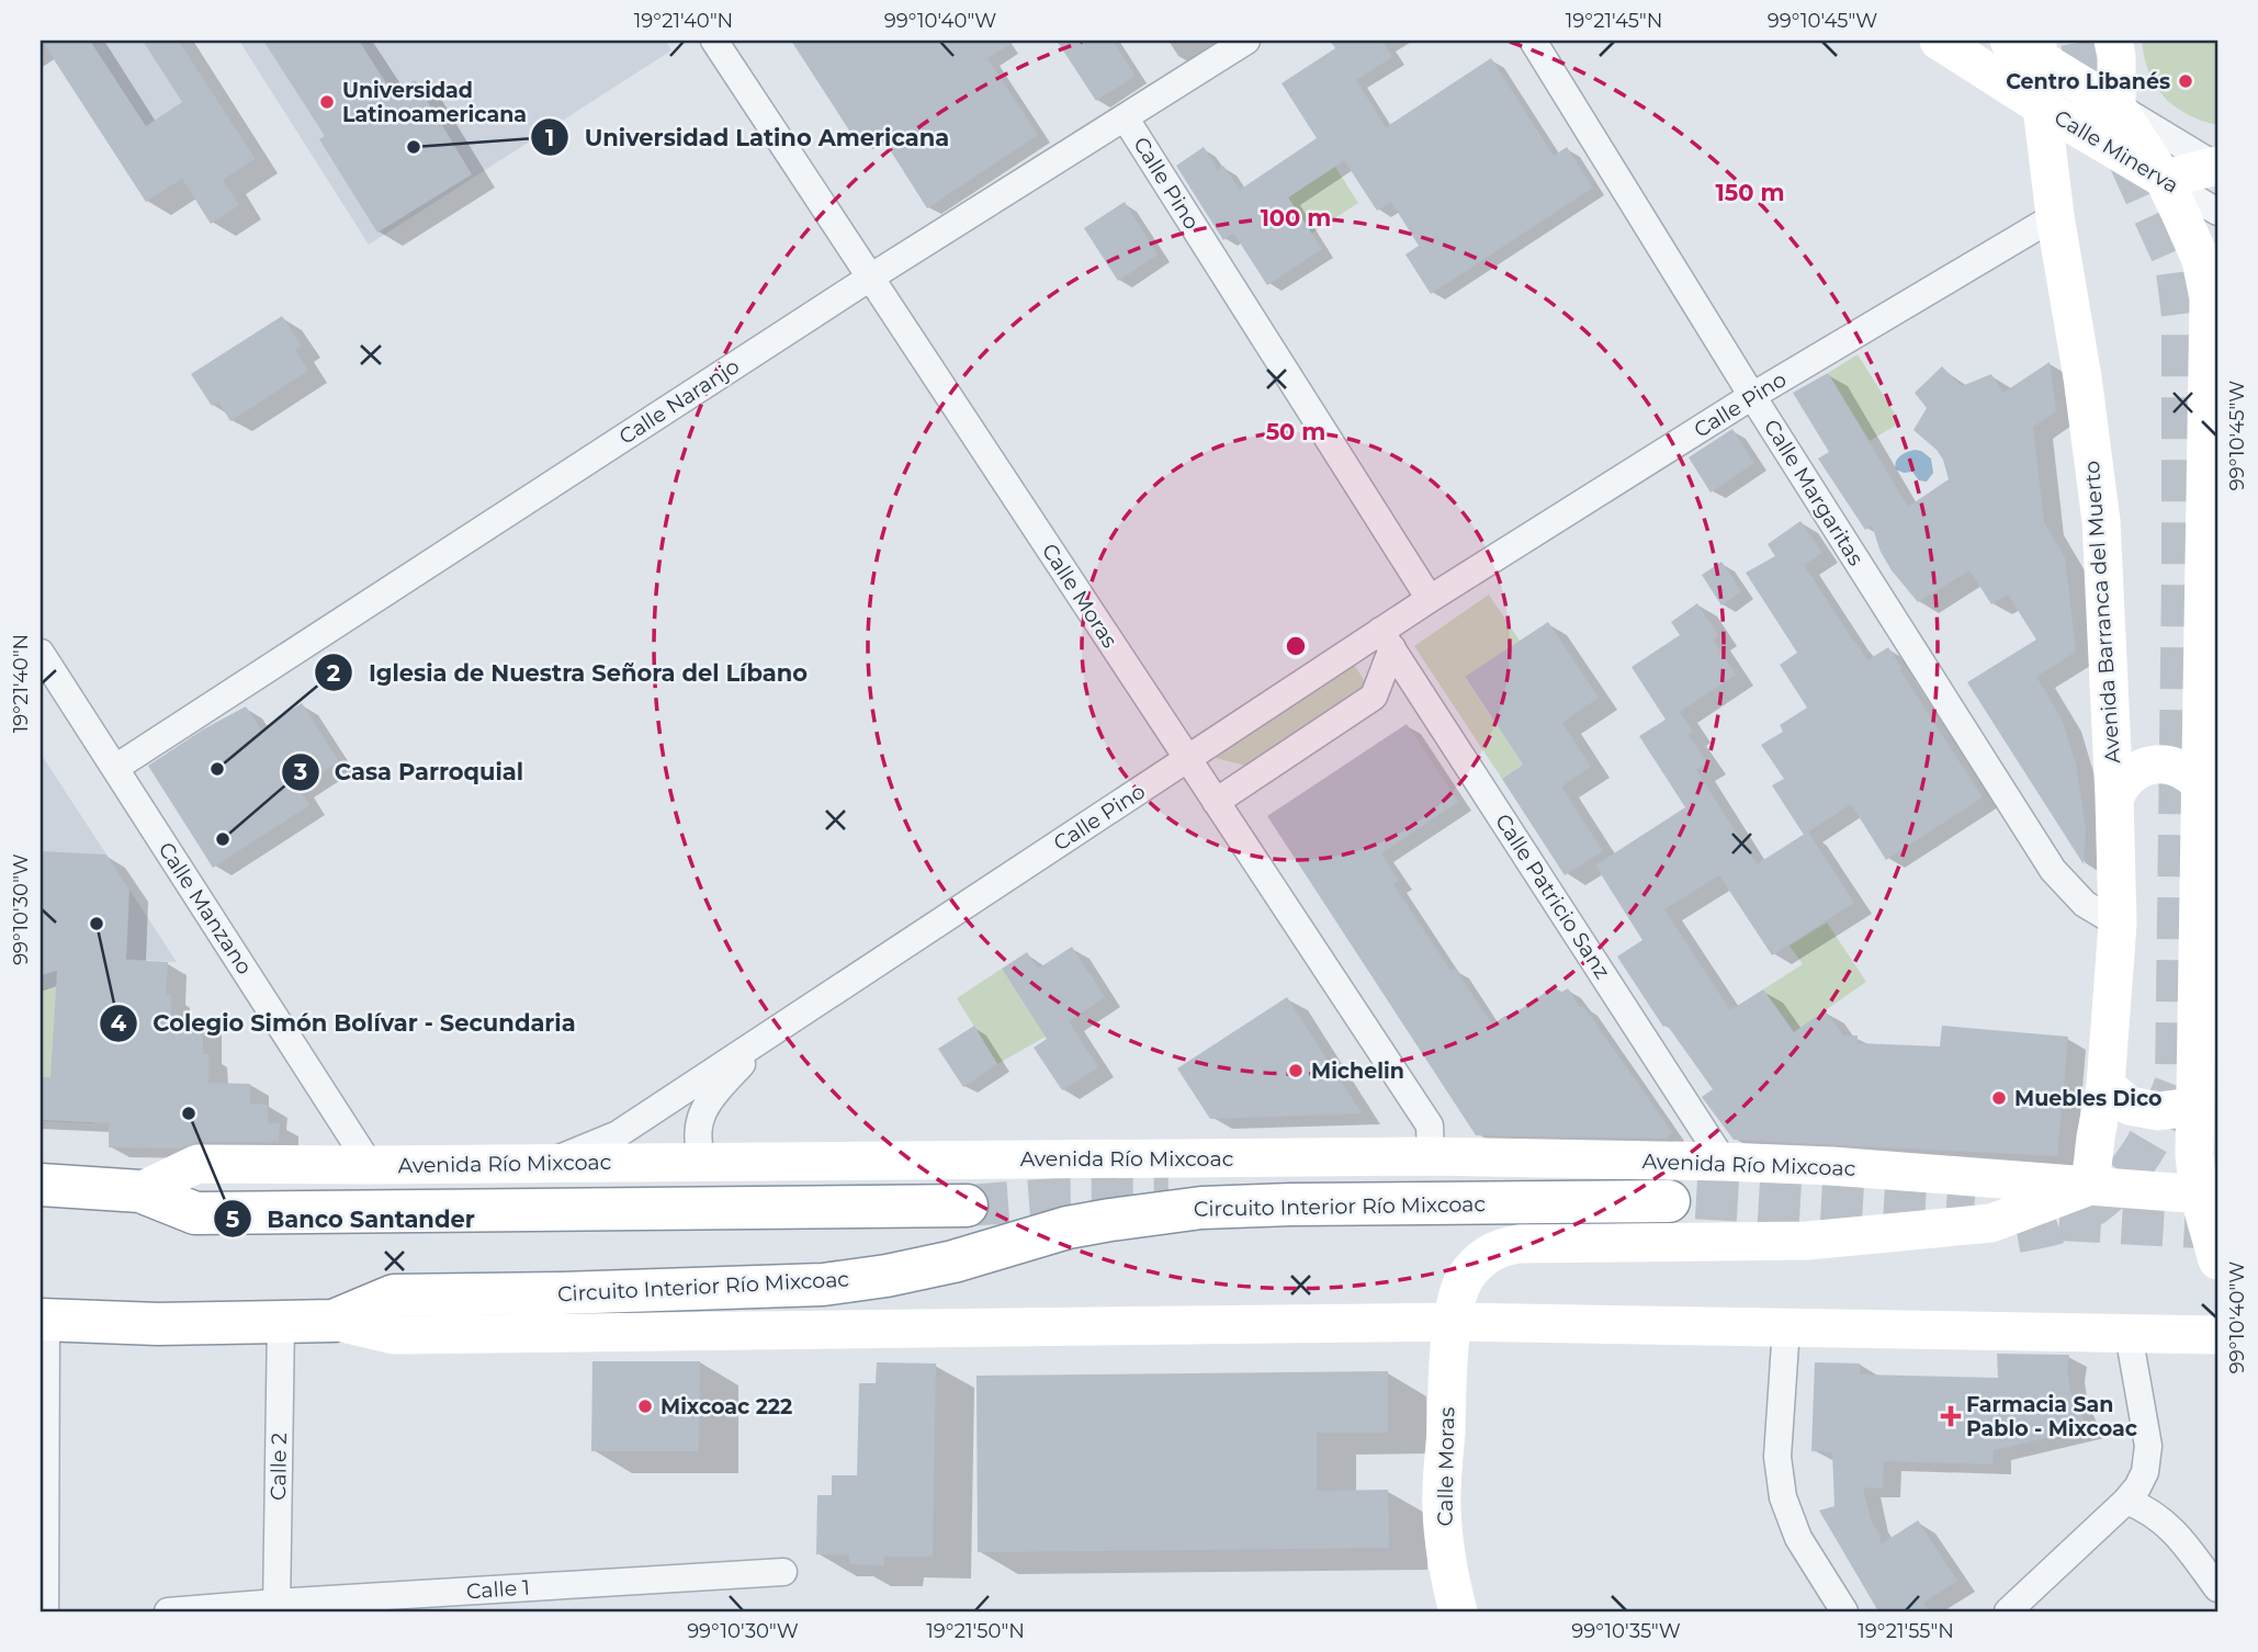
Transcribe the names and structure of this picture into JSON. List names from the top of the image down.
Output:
{
  "streets": {
    "highway": ["Avenida Río Mixcoac", "Circuito Interior Río Mixcoac"],
    "main road": ["Calle Minerva", "Calle Moras", "Avenida Barranca del Muerto"],
    "street": [
      "Calle Pino",
      "Calle Naranjo",
      "Calle Margaritas",
      "Calle Patricio Sanz",
      "Calle Manzano",
      "Calle 2",
      "Calle 1"
    ]
  },
  "crossings": [
    ["Calle Minerva", "Avenida Barranca del Muerto"],
    ["Calle Pino", "Calle Naranjo"],
    ["Calle Pino", "Calle Margaritas"],
    ["Calle Pino", "Calle Moras"],
    ["Calle Pino", "Avenida Barranca del Muerto"],
    ["Calle Pino", "Calle Patricio Sanz"],
    ["Calle Pino", "Avenida Río Mixcoac"],
    ["Calle Naranjo", "Calle Moras"],
    ["Calle Naranjo", "Calle Manzano"],
    ["Calle Margaritas", "Avenida Barranca del Muerto"],
    ["Calle Moras", "Avenida Barranca del Muerto"],
    ["Calle Moras", "Avenida Río Mixcoac"],
    ["Avenida Barranca del Muerto", "Avenida Río Mixcoac"],
    ["Calle Patricio Sanz", "Avenida Río Mixcoac"],
    ["Calle Manzano", "Avenida Río Mixcoac"],
    ["Calle 2", "Calle 1"]
  ],
  "places": {
    "other": [
      "Centro Libanés",
      "Universidad Latinoamericana",
      "Universidad Latino Americana",
      "Iglesia de Nuestra Señora del Líbano",
      "Casa Parroquial",
      "Colegio Simón Bolívar - Secundaria",
      "Michelin",
      "Muebles Dico",
      "Banco Santander",
      "Mixcoac 222"
    ],
    "health": ["Farmacia San Pablo - Mixcoac"]
  },
  "coordinates": [
    "19°21'40\"N",
    "99°10'40\"W",
    "19°21'45\"N",
    "99°10'45\"W",
    "99°10'30\"W",
    "19°21'50\"N",
    "99°10'35\"W",
    "19°21'55\"N"
  ],
  "rings": ["150 m", "100 m", "50 m"]
}
